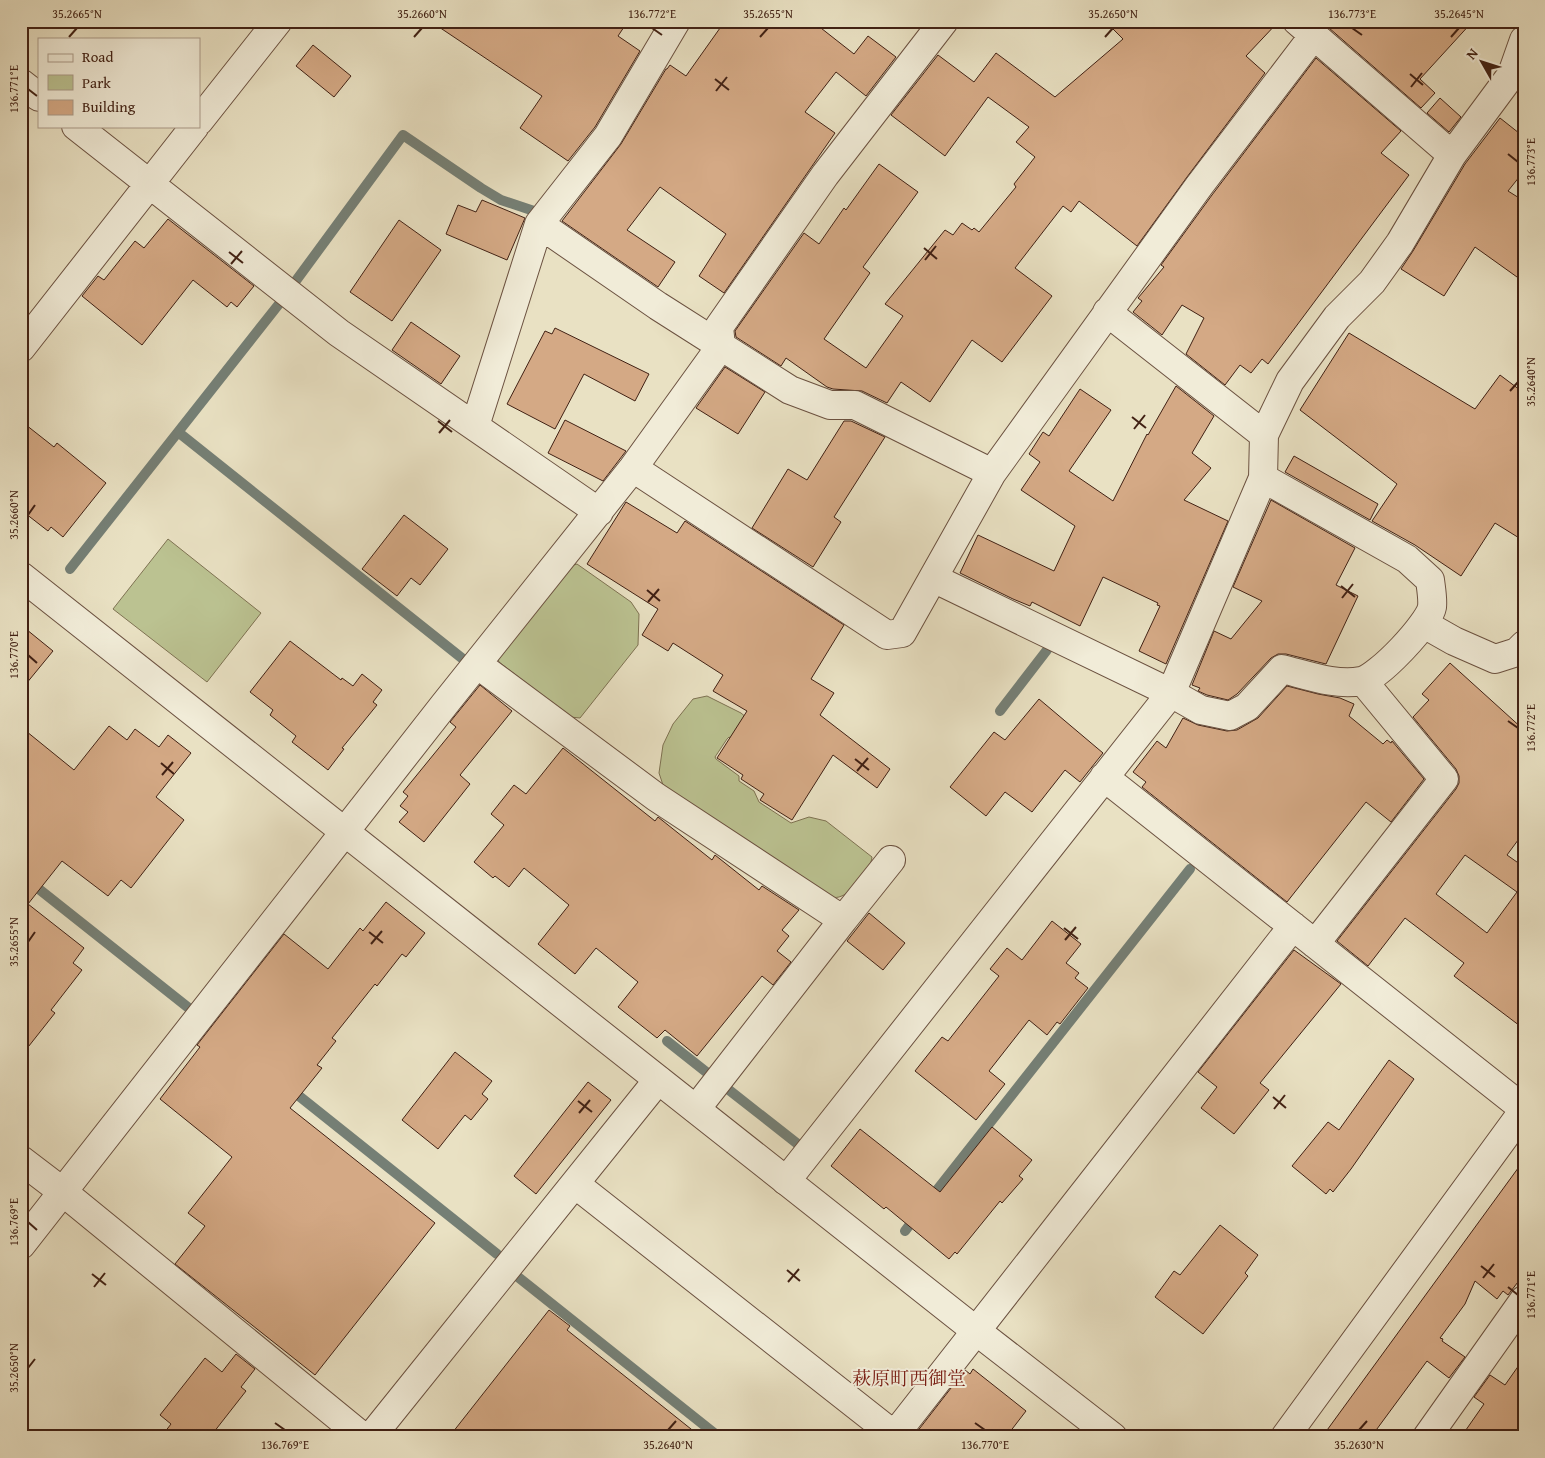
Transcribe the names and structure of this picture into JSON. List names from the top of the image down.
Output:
{
  "districts": ["萩原町西御堂"],
  "legend": ["Road", "Park", "Building"],
  "north": "top left",
  "coordinates": [
    "35.2665°N",
    "35.2660°N",
    "136.772°E",
    "35.2655°N",
    "35.2650°N",
    "136.773°E",
    "35.2645°N",
    "136.771°E",
    "35.2640°N",
    "136.770°E",
    "136.769°E",
    "35.2630°N"
  ]
}
